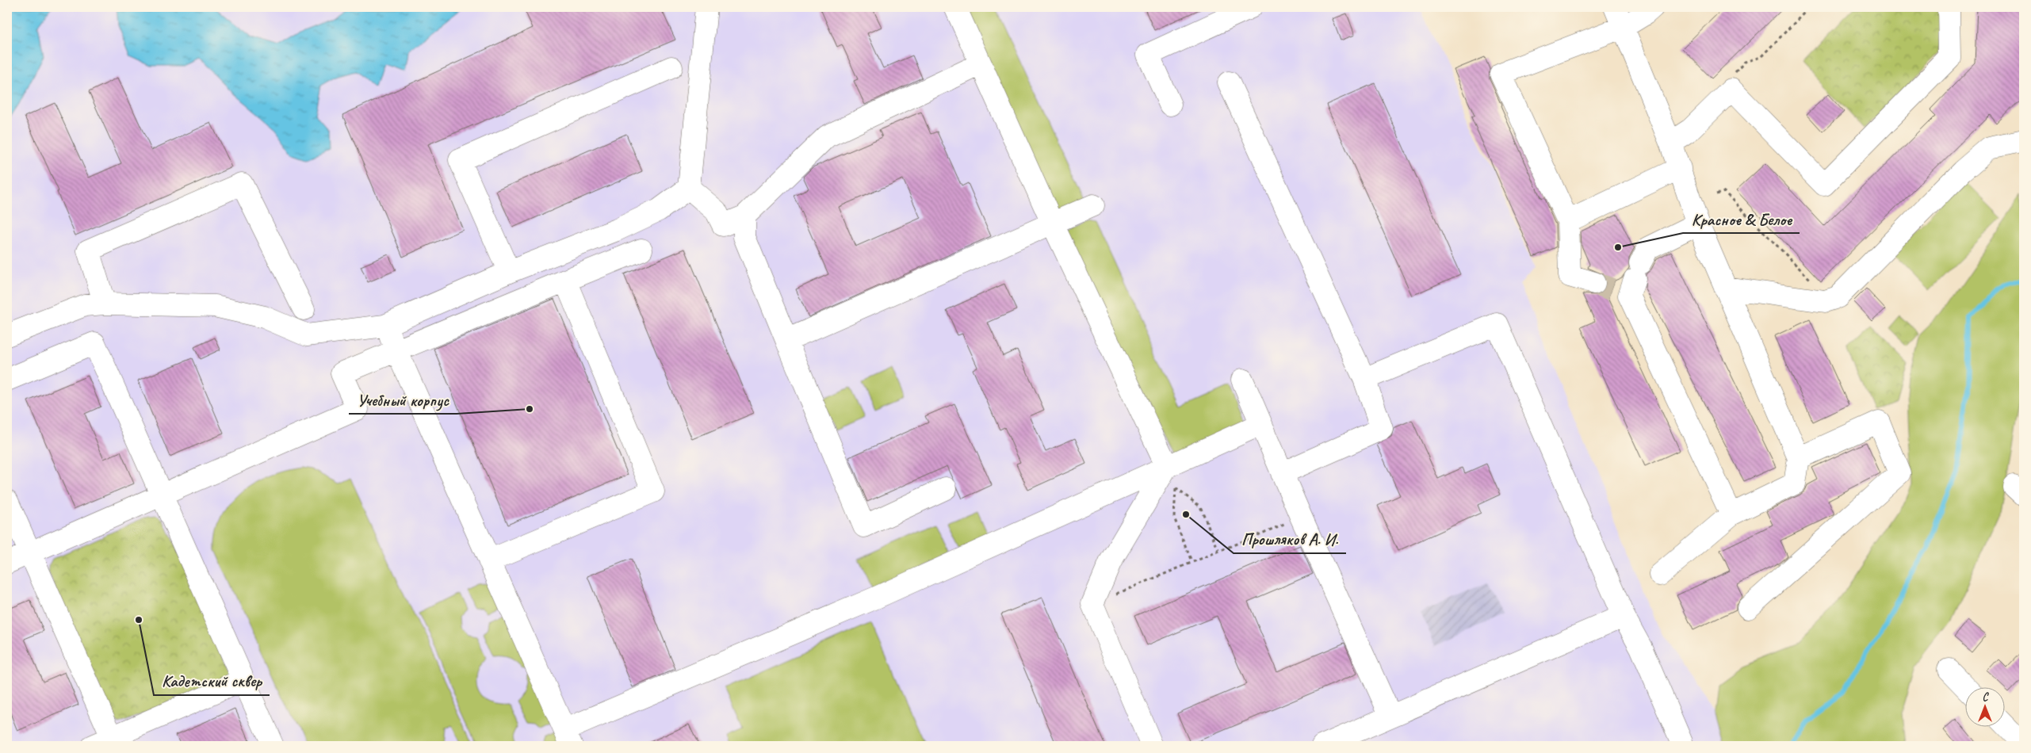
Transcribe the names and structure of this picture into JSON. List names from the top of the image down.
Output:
{
  "places": [
    "Красное & Белое",
    "Учебный корпус",
    "Прошляков А. И.",
    "Кадетский сквер"
  ],
  "north": "top"
}
